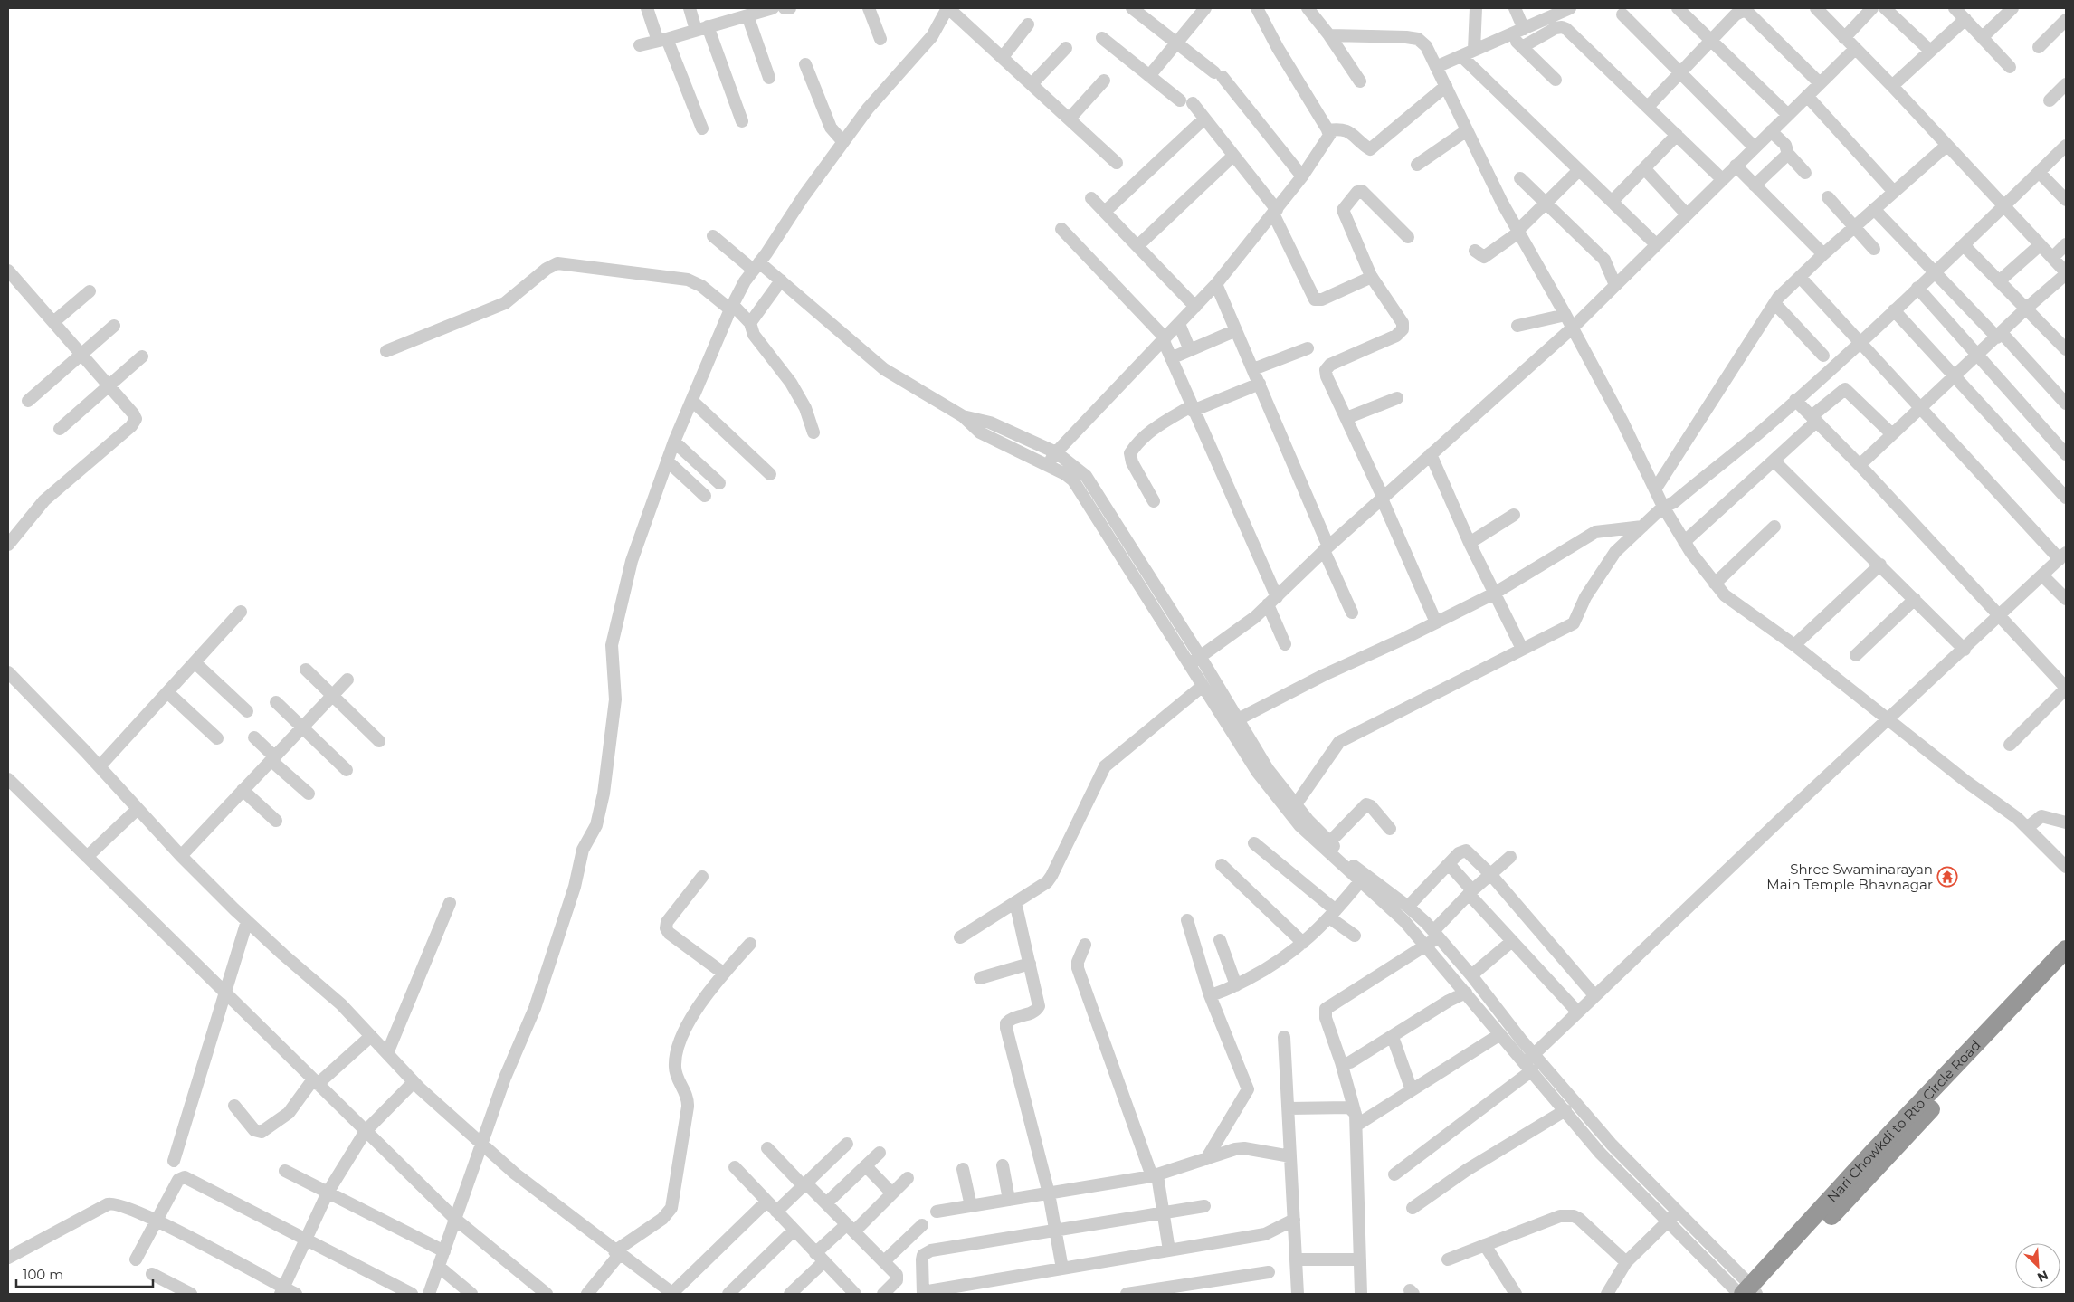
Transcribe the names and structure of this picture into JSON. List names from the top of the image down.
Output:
{
  "streets": {
    "highway": ["Nari Chowkdi to Rto Circle Road"]
  },
  "places": {
    "temple": ["Shree Swaminarayan Main Temple Bhavnagar"]
  },
  "scale_bar": "100 m",
  "north": "bottom right"
}
